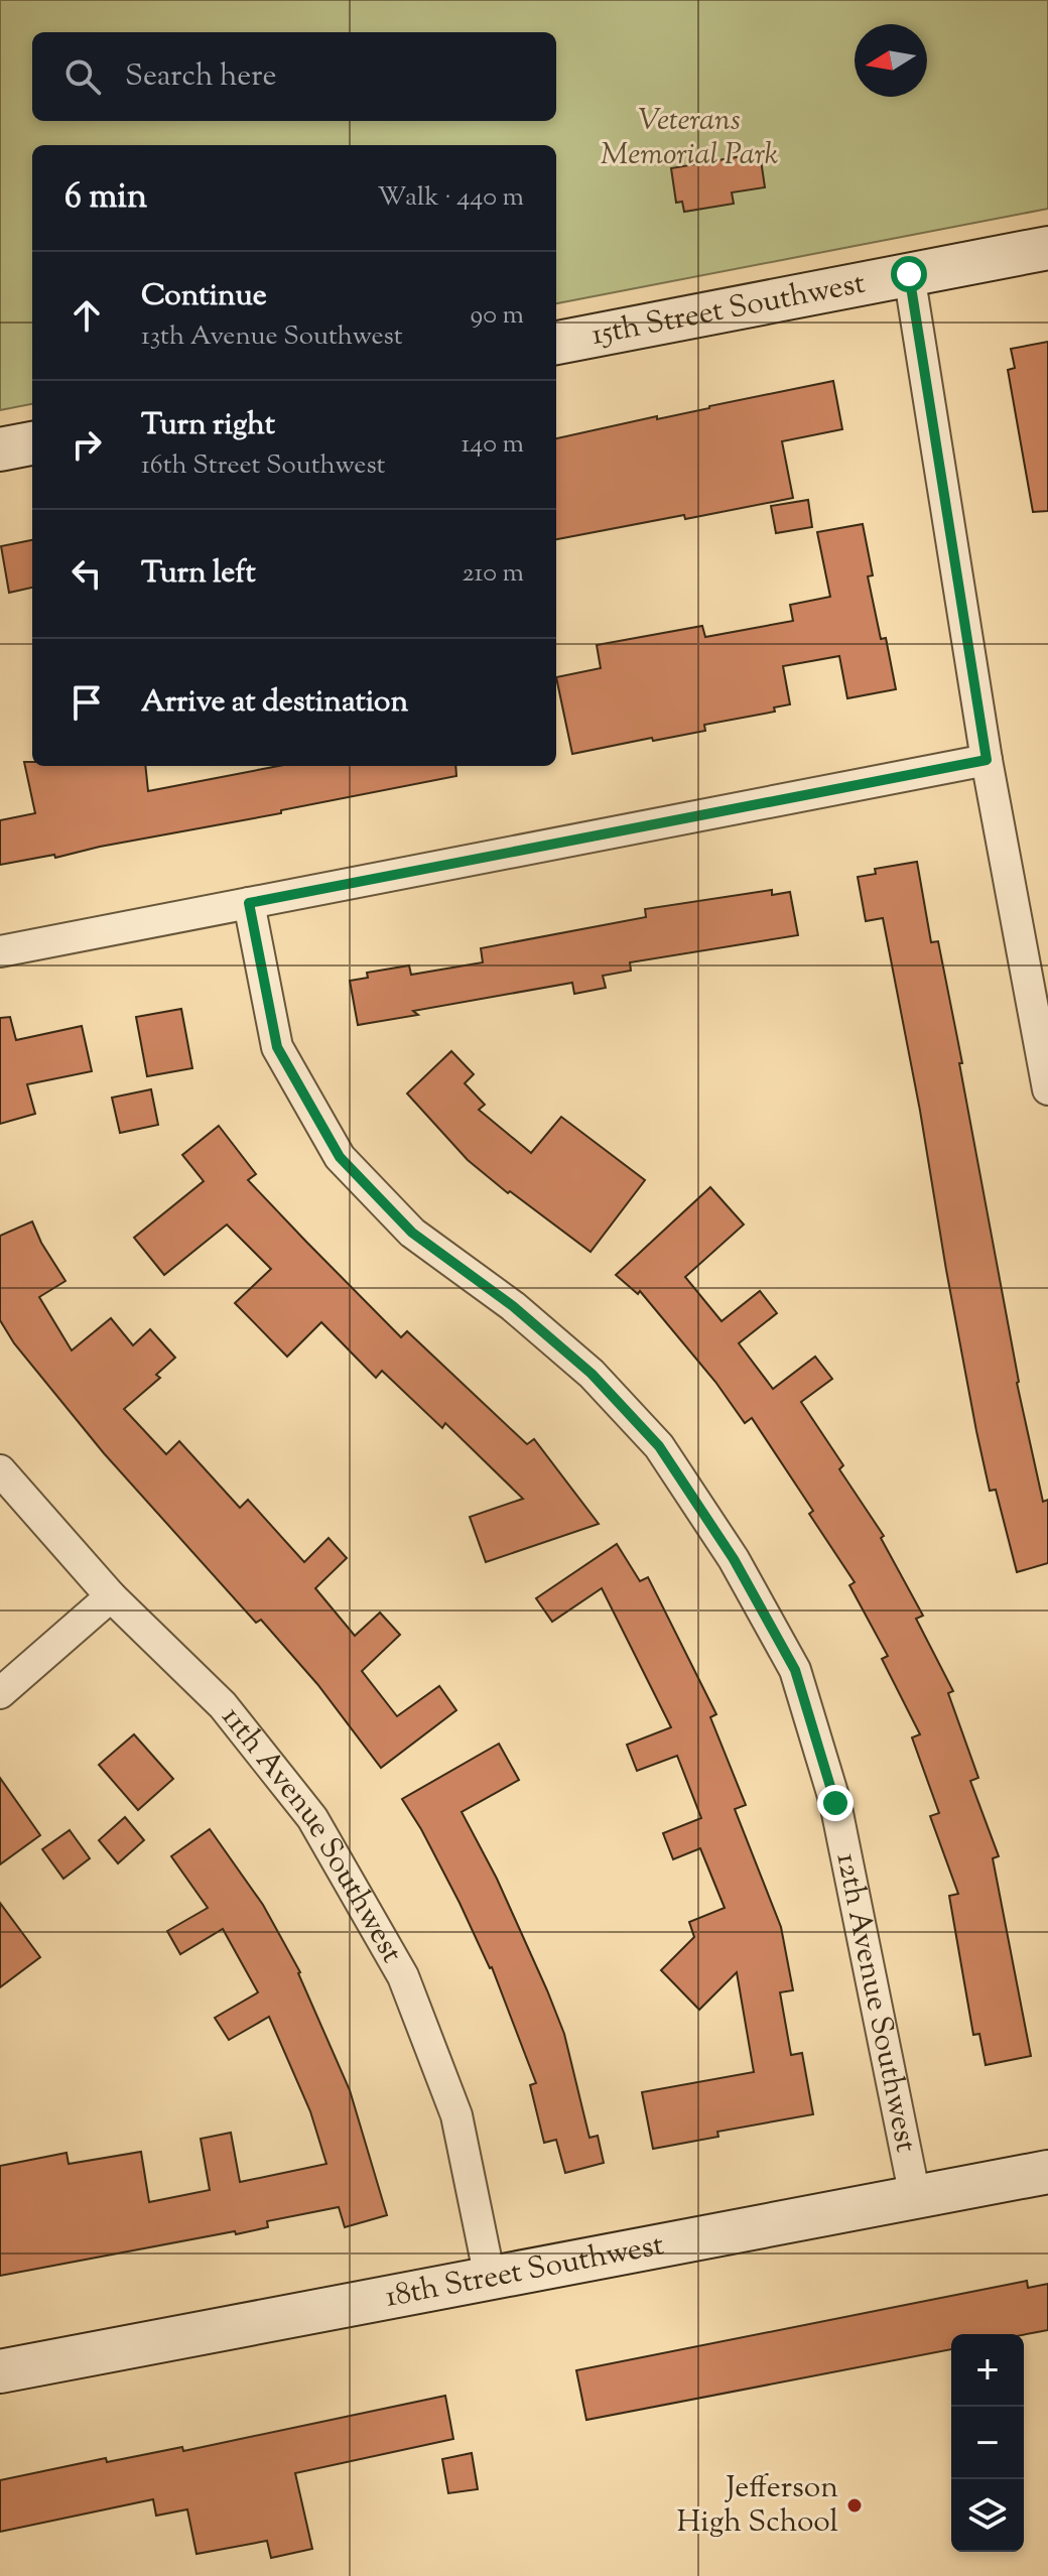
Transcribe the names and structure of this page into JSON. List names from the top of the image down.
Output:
{
  "streets": {
    "street": [
      "15th Street Southwest",
      "11th Avenue Southwest",
      "12th Avenue Southwest",
      "18th Street Southwest"
    ]
  },
  "crossings": [
    ["11th Avenue Southwest", "18th Street Southwest"],
    ["12th Avenue Southwest", "18th Street Southwest"]
  ],
  "parks": ["Veterans Memorial Park"],
  "places": ["Jefferson High School"],
  "north": "left",
  "page": {
    "search": "Search here",
    "heading": ["6 min", "Walk · 440 m"],
    "list": [
      ["Continue", "13th Avenue Southwest", "90 m"],
      ["Turn right", "16th Street Southwest", "140 m"],
      ["Turn left", "210 m"],
      "Arrive at destination"
    ],
    "map_buttons": ["+", "−"]
  }
}
